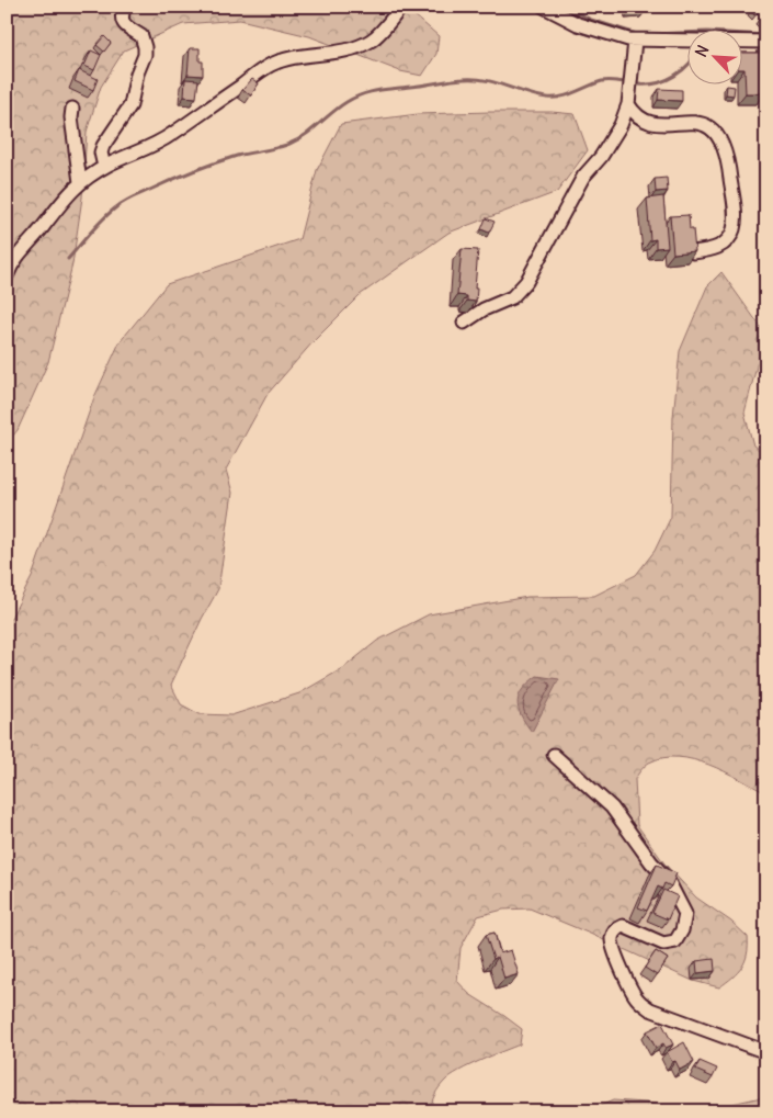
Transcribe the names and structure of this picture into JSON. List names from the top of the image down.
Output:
{
  "north": "top left"
}
